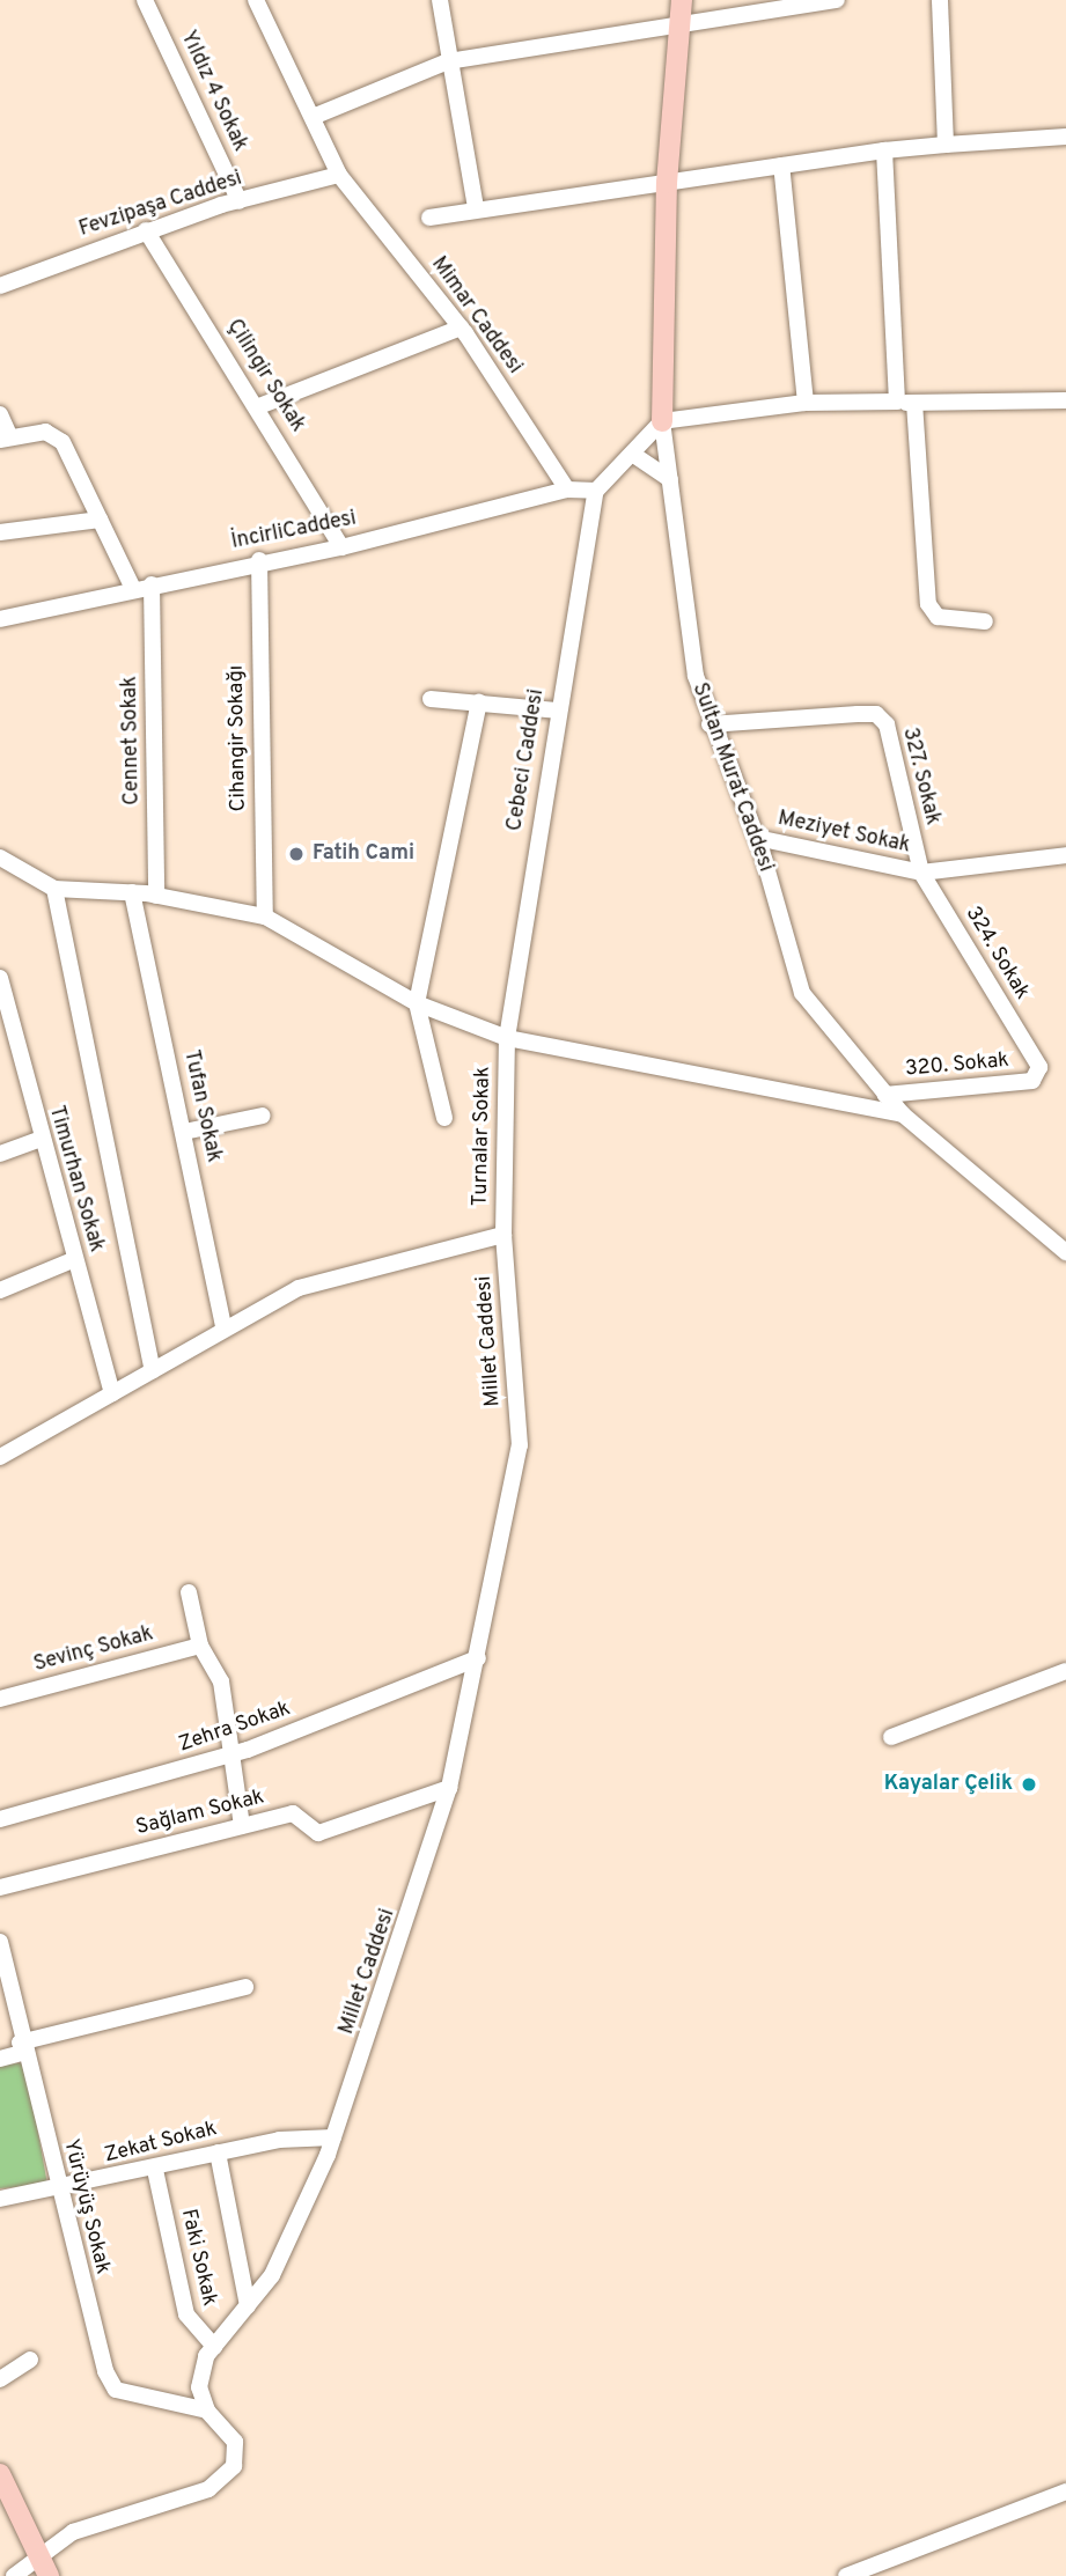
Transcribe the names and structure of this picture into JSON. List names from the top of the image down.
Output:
{
  "streets": {
    "street": [
      "Yıldız 4 Sokak",
      "Fevzipaşa Caddesi",
      "Mimar Caddesi",
      "Çilingir Sokak",
      "İncirliCaddesi",
      "Cihangir Sokağı",
      "Cennet Sokak",
      "Cebeci Caddesi",
      "327. Sokak",
      "Sultan Murat Caddesi",
      "Meziyet Sokak",
      "324. Sokak",
      "320. Sokak",
      "Tufan Sokak",
      "Turnalar Sokak",
      "Timurhan Sokak",
      "Millet Caddesi",
      "Sevinç Sokak",
      "Zehra Sokak",
      "Sağlam Sokak",
      "Zekat Sokak",
      "Yürüyüş Sokak",
      "Faki Sokak"
    ]
  },
  "crossings": [
    ["Yıldız 4 Sokak", "Fevzipaşa Caddesi"],
    ["Fevzipaşa Caddesi", "Mimar Caddesi"],
    ["Fevzipaşa Caddesi", "Çilingir Sokak"],
    ["Mimar Caddesi", "İncirliCaddesi"],
    ["Çilingir Sokak", "İncirliCaddesi"],
    ["İncirliCaddesi", "Cihangir Sokağı"],
    ["İncirliCaddesi", "Cennet Sokak"],
    ["İncirliCaddesi", "Cebeci Caddesi"],
    ["Cebeci Caddesi", "Turnalar Sokak"],
    ["327. Sokak", "Sultan Murat Caddesi"],
    ["327. Sokak", "Meziyet Sokak"],
    ["327. Sokak", "324. Sokak"],
    ["Sultan Murat Caddesi", "Meziyet Sokak"],
    ["Sultan Murat Caddesi", "320. Sokak"],
    ["Meziyet Sokak", "324. Sokak"],
    ["324. Sokak", "320. Sokak"],
    ["Turnalar Sokak", "Millet Caddesi"],
    ["Millet Caddesi", "Zehra Sokak"],
    ["Millet Caddesi", "Sağlam Sokak"],
    ["Millet Caddesi", "Zekat Sokak"],
    ["Millet Caddesi", "Yürüyüş Sokak"],
    ["Millet Caddesi", "Faki Sokak"],
    ["Zekat Sokak", "Yürüyüş Sokak"],
    ["Zekat Sokak", "Faki Sokak"]
  ],
  "places": ["Fatih Cami", "Kayalar Çelik"]
}
